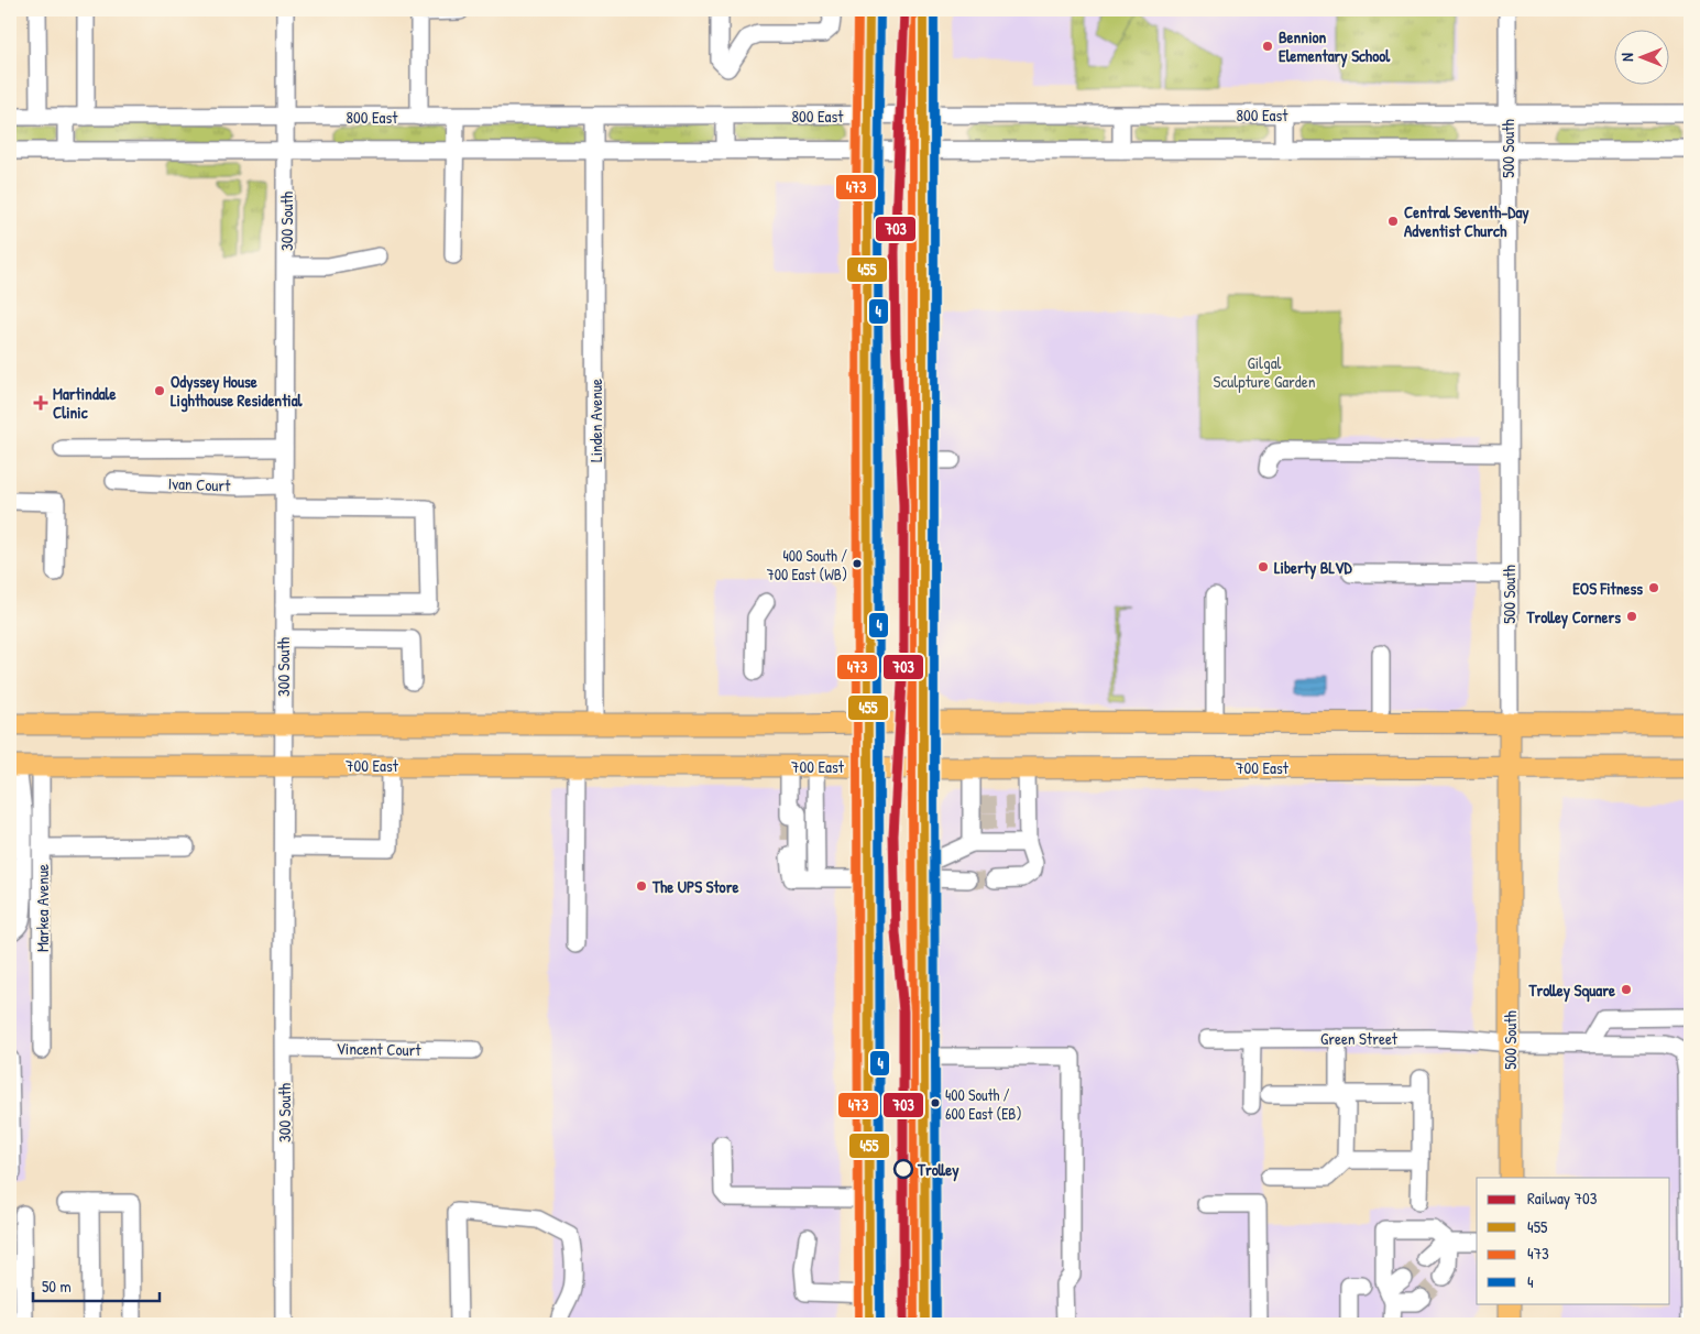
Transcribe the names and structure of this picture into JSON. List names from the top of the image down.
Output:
{
  "streets": {
    "main road": ["500 South", "700 East"],
    "street": [
      "800 East",
      "300 South",
      "Linden Avenue",
      "Ivan Court",
      "Markea Avenue",
      "Green Street",
      "Vincent Court"
    ]
  },
  "crossings": [
    ["800 East", "500 South"],
    ["800 East", "300 South"],
    ["800 East", "Linden Avenue"],
    ["500 South", "700 East"],
    ["500 South", "Green Street"],
    ["300 South", "Ivan Court"],
    ["300 South", "700 East"],
    ["300 South", "Vincent Court"],
    ["700 East", "Markea Avenue"]
  ],
  "parks": ["Gilgal Sculpture Garden"],
  "places": {
    "other": [
      "Bennion Elementary School",
      "Central Seventh-Day Adventist Church",
      "Odyssey House Lighthouse Residential",
      "400 South / 700 East (WB)",
      "Liberty BLVD",
      "EOS Fitness",
      "Trolley Corners",
      "The UPS Store",
      "Trolley Square",
      "400 South / 600 East (EB)",
      "Trolley"
    ],
    "health": ["Martindale Clinic"]
  },
  "lines": [
    "rail line 703",
    "transit line 455",
    "transit line 473",
    "transit line 4"
  ],
  "legend": [
    "Railway 703",
    "455",
    "473",
    "4"
  ],
  "scale_bar": "50 m",
  "north": "left"
}
